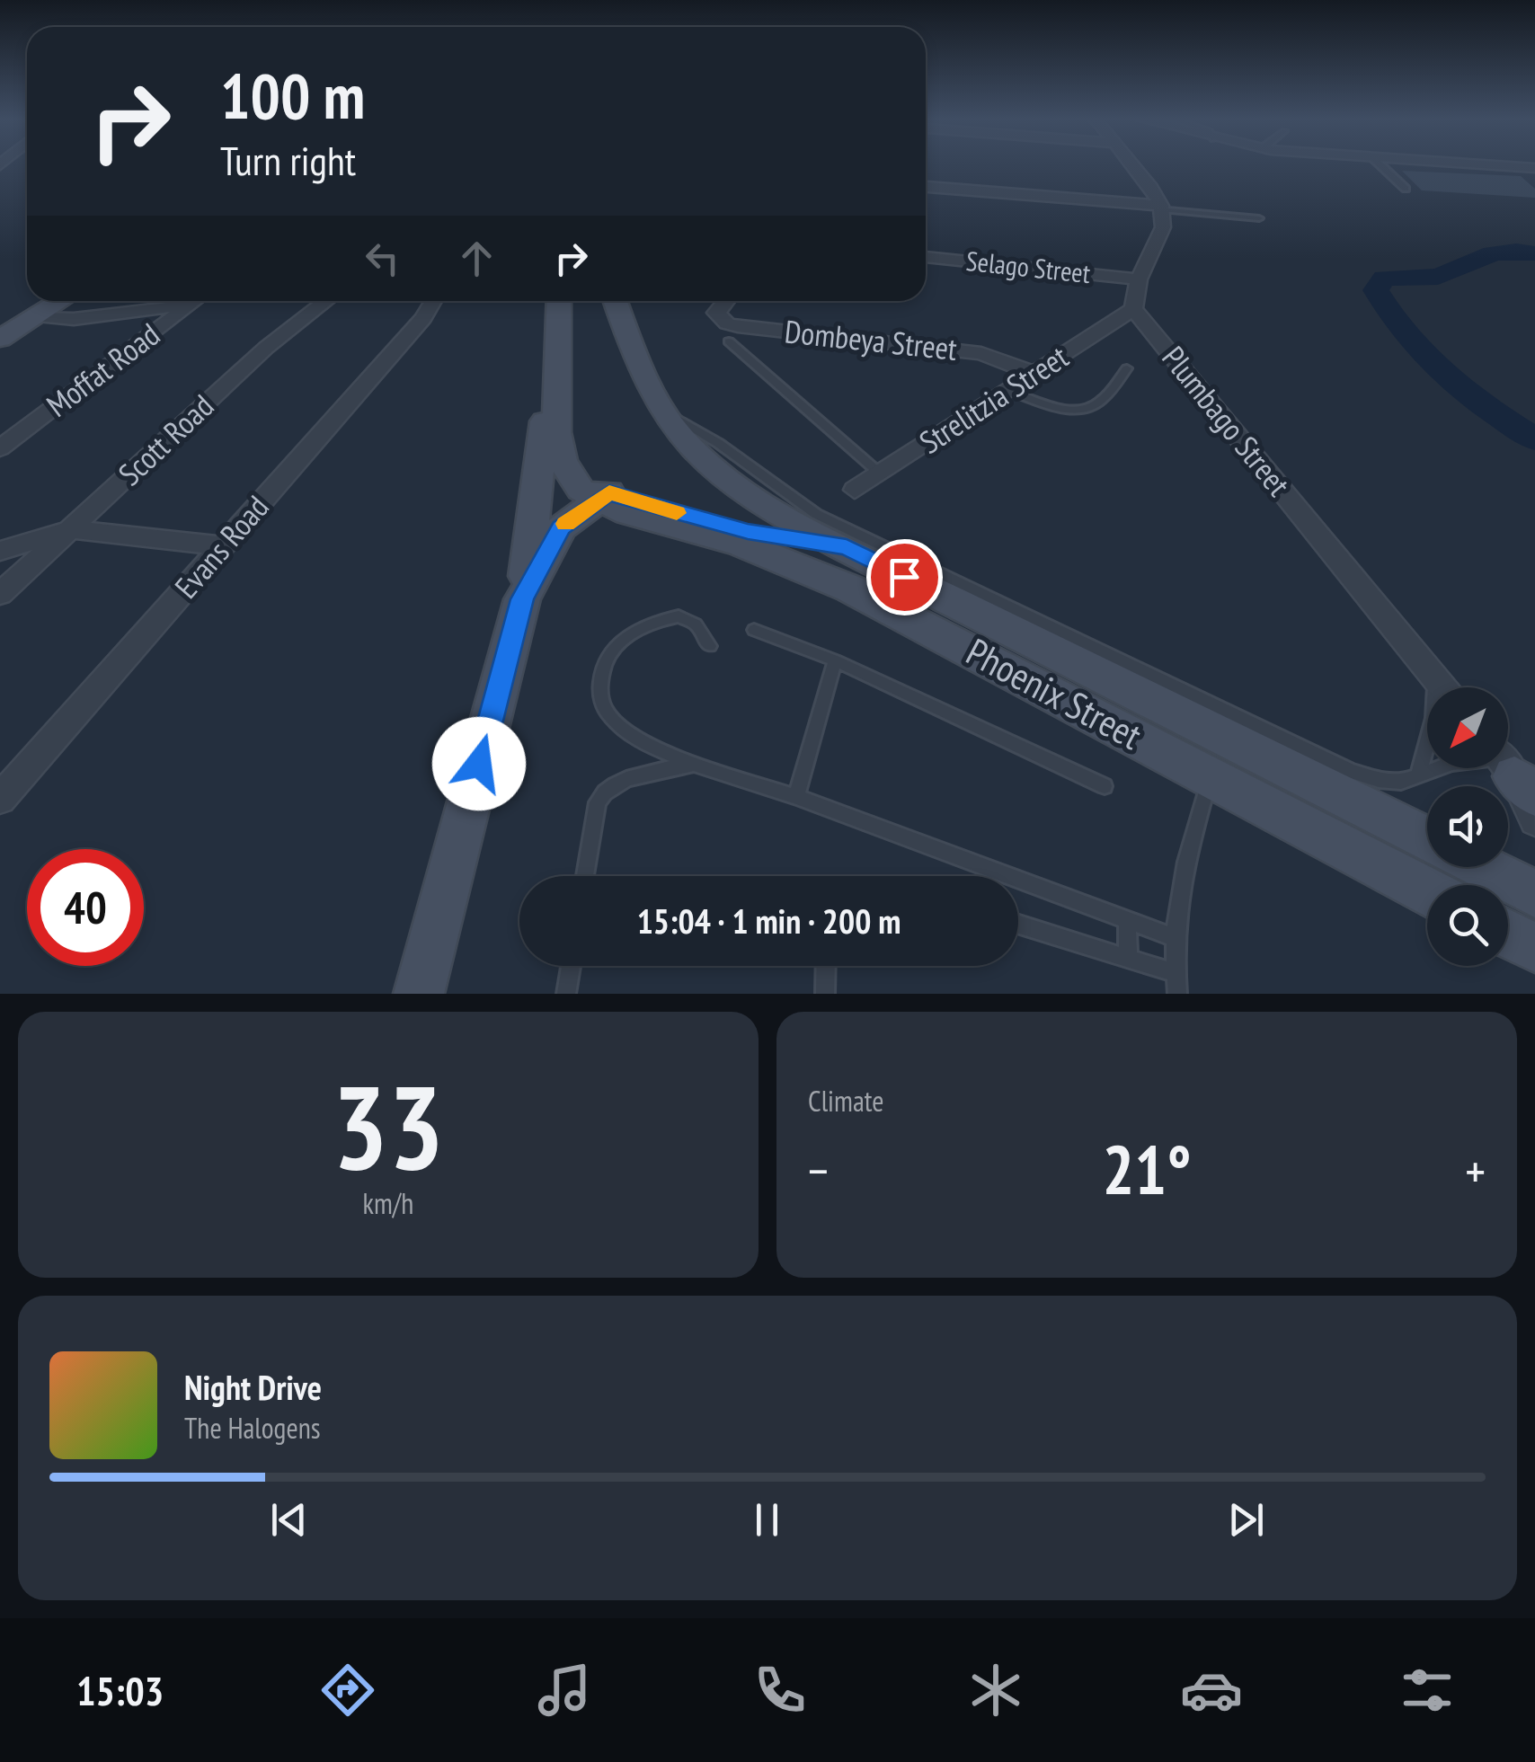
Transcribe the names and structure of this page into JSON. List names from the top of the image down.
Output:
{
  "streets": {
    "main road": ["Phoenix Street"],
    "street": [
      "Selago Street",
      "Dombeya Street",
      "Moffat Road",
      "Strelitzia Street",
      "Plumbago Street",
      "Scott Road",
      "Evans Road"
    ]
  },
  "crossings": [
    ["Dombeya Street", "Strelitzia Street"],
    ["Strelitzia Street", "Plumbago Street"]
  ],
  "north": "bottom left",
  "page": {
    "turn": ["100 m", "Turn right"],
    "limit": "40",
    "trip": "15:04 · 1 min · 200 m",
    "tile": [
      ["33", "km/h"],
      "Climate"
    ],
    "heat": ["−", "21°", "+"],
    "song": ["Night Drive", "The Halogens"],
    "tabs": "15:03"
  }
}
